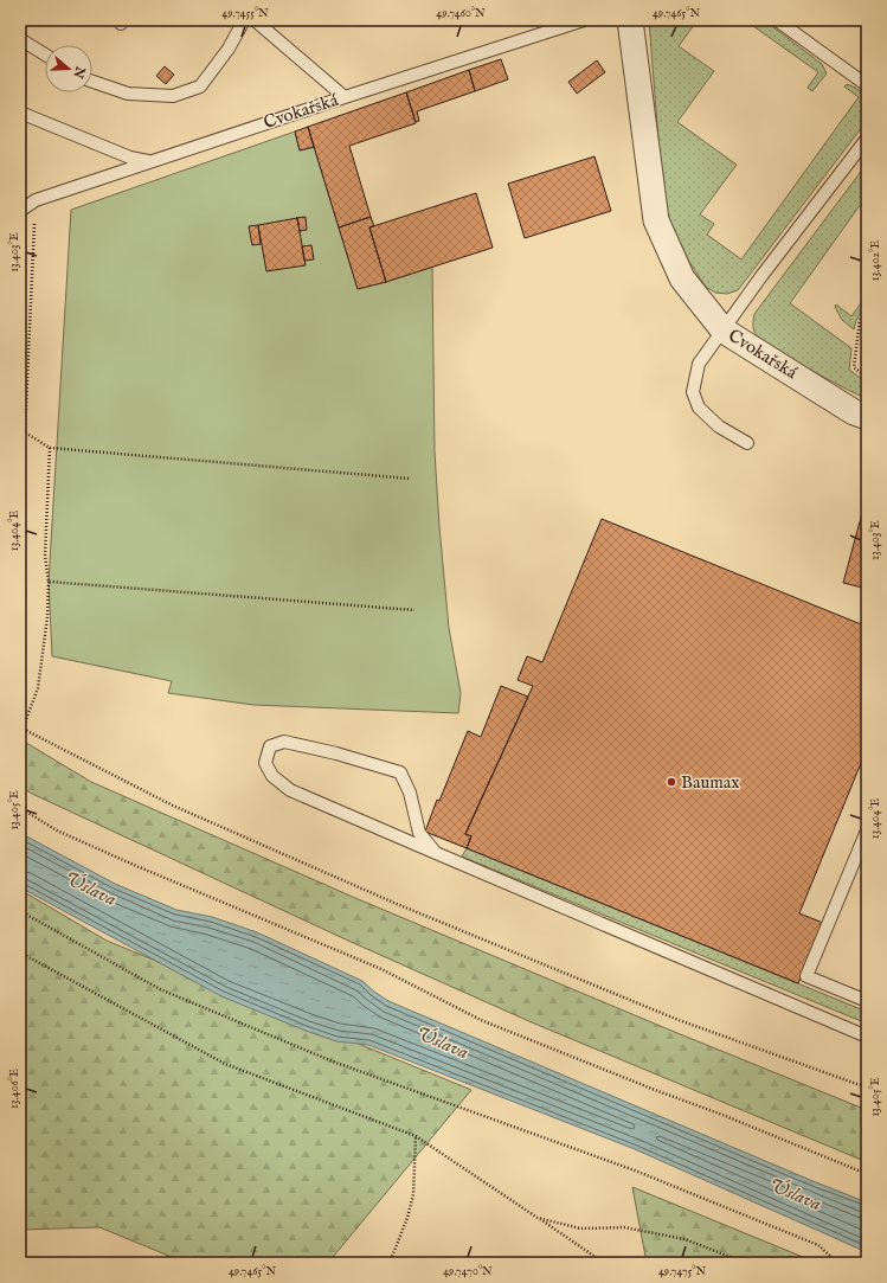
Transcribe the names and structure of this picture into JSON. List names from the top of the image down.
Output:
{
  "streets": {
    "street": ["Cvokařská"]
  },
  "water": ["Úslava"],
  "places": ["Baumax"],
  "north": "right",
  "coordinates": [
    "49.7455°N",
    "49.7460°N",
    "49.7465°N",
    "13.403°E",
    "13.402°E",
    "13.404°E",
    "13.405°E",
    "13.406°E",
    "49.7470°N",
    "49.7475°N"
  ]
}
